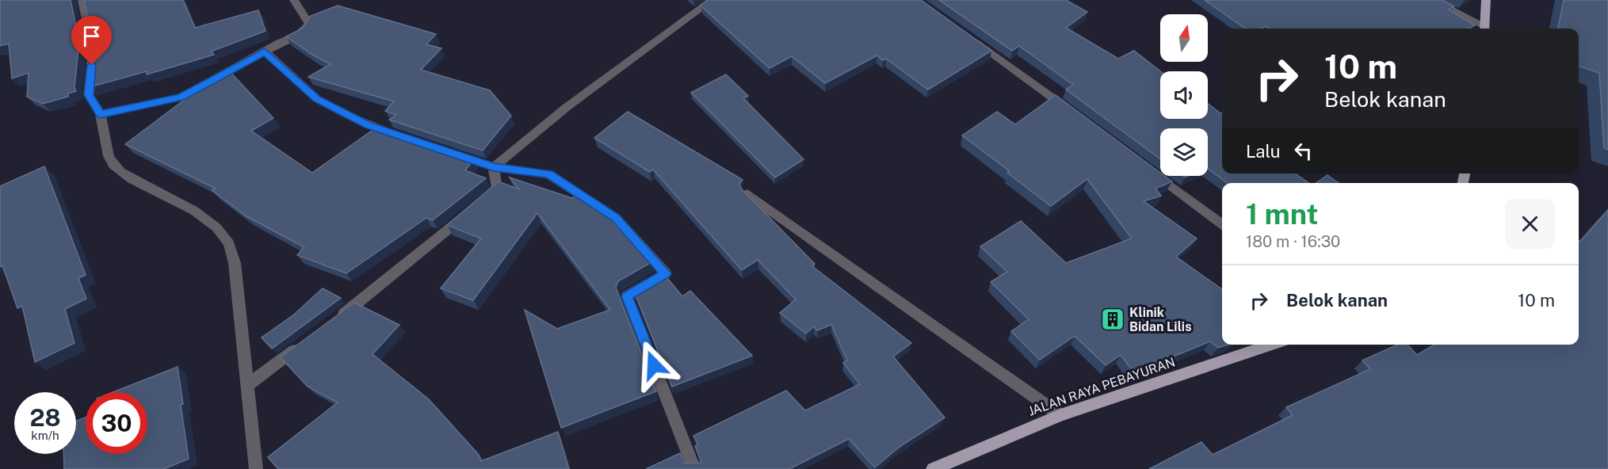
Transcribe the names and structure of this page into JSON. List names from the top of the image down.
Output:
{
  "streets": {
    "main road": ["JALAN RAYA PEBAYURAN"]
  },
  "places": {
    "building": ["Klinik Bidan Lilis"]
  },
  "north": "top",
  "page": {
    "turn": ["10 m", "Belok kanan"],
    "then": "Lalu",
    "heading": ["1 mnt", "180 m · 16:30"],
    "list": [
      {
        "name": "Belok kanan",
        "value": "10 m"
      }
    ],
    "speed": "28 km/h",
    "limit": "30"
  }
}
